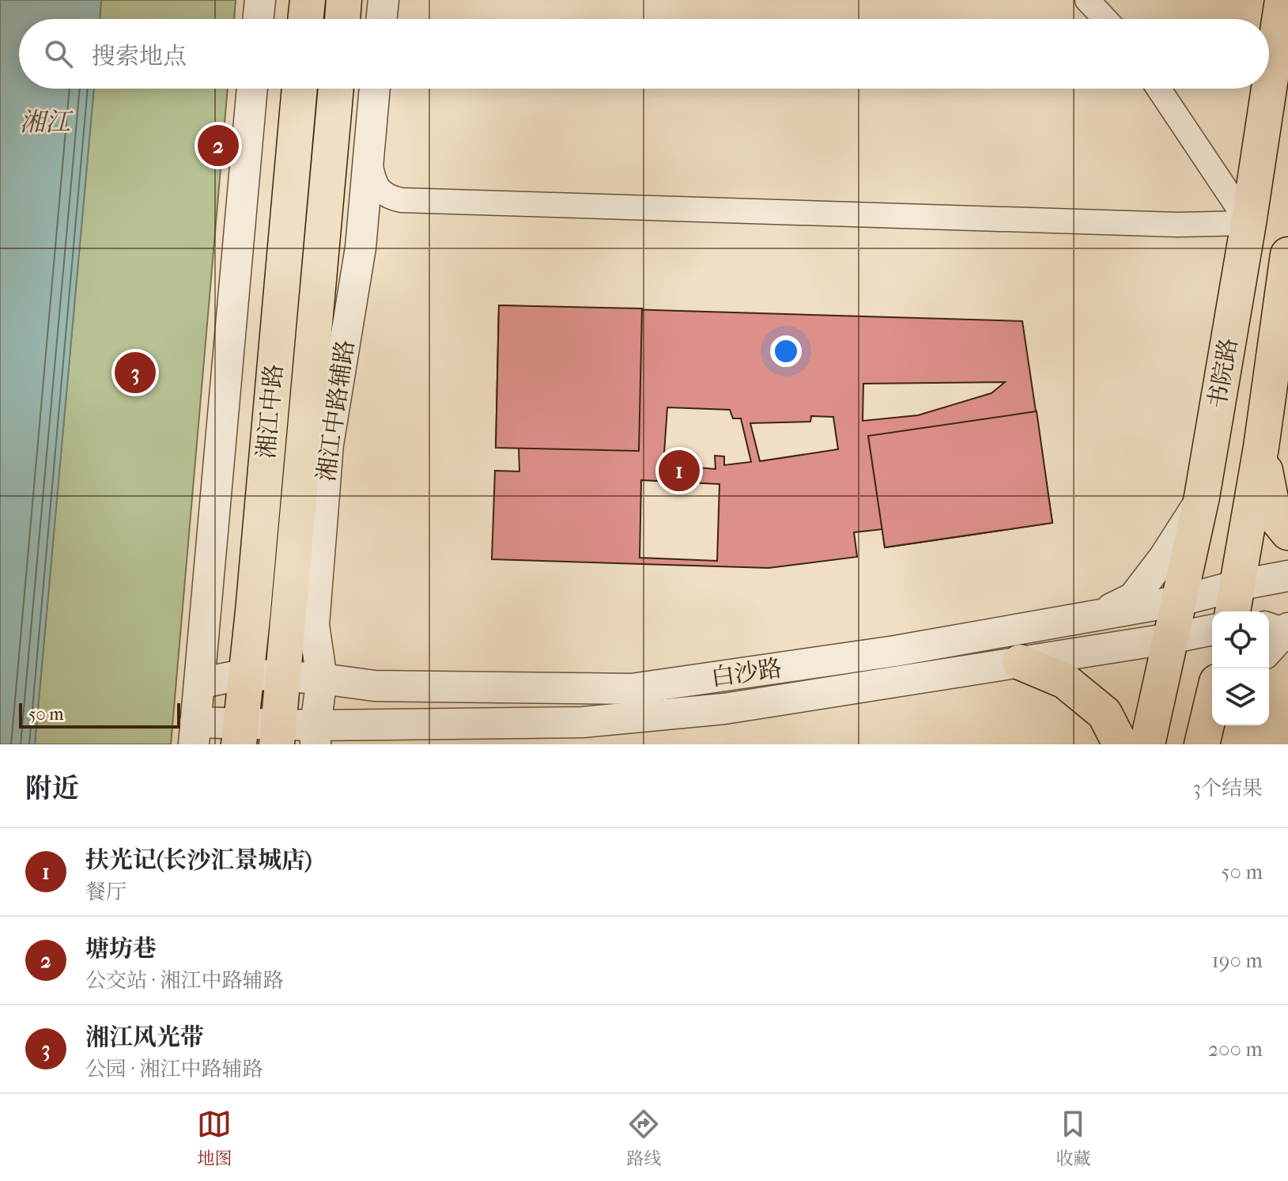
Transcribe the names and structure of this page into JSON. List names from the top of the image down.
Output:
{
  "streets": {
    "main road": ["书院路", "湘江中路"],
    "street": ["湘江中路辅路", "白沙路"]
  },
  "crossings": [
    ["书院路", "白沙路"],
    ["湘江中路辅路", "白沙路"],
    ["湘江中路", "白沙路"]
  ],
  "water": ["湘江"],
  "scale_bar": "50 m",
  "page": {
    "search": "搜索地点",
    "pins": ["2", "3", "1"],
    "scale": "50 m",
    "heading": ["附近", "3个结果"],
    "list": [
      {
        "mark": "1",
        "name": "扶光记(长沙汇景城店)",
        "note": "餐厅",
        "value": "50 m"
      },
      {
        "mark": "2",
        "name": "塘坊巷",
        "note": "公交站 · 湘江中路辅路",
        "value": "190 m"
      },
      {
        "mark": "3",
        "name": "湘江风光带",
        "note": "公园 · 湘江中路辅路",
        "value": "200 m"
      }
    ],
    "nav": ["地图", "路线", "收藏"]
  }
}
